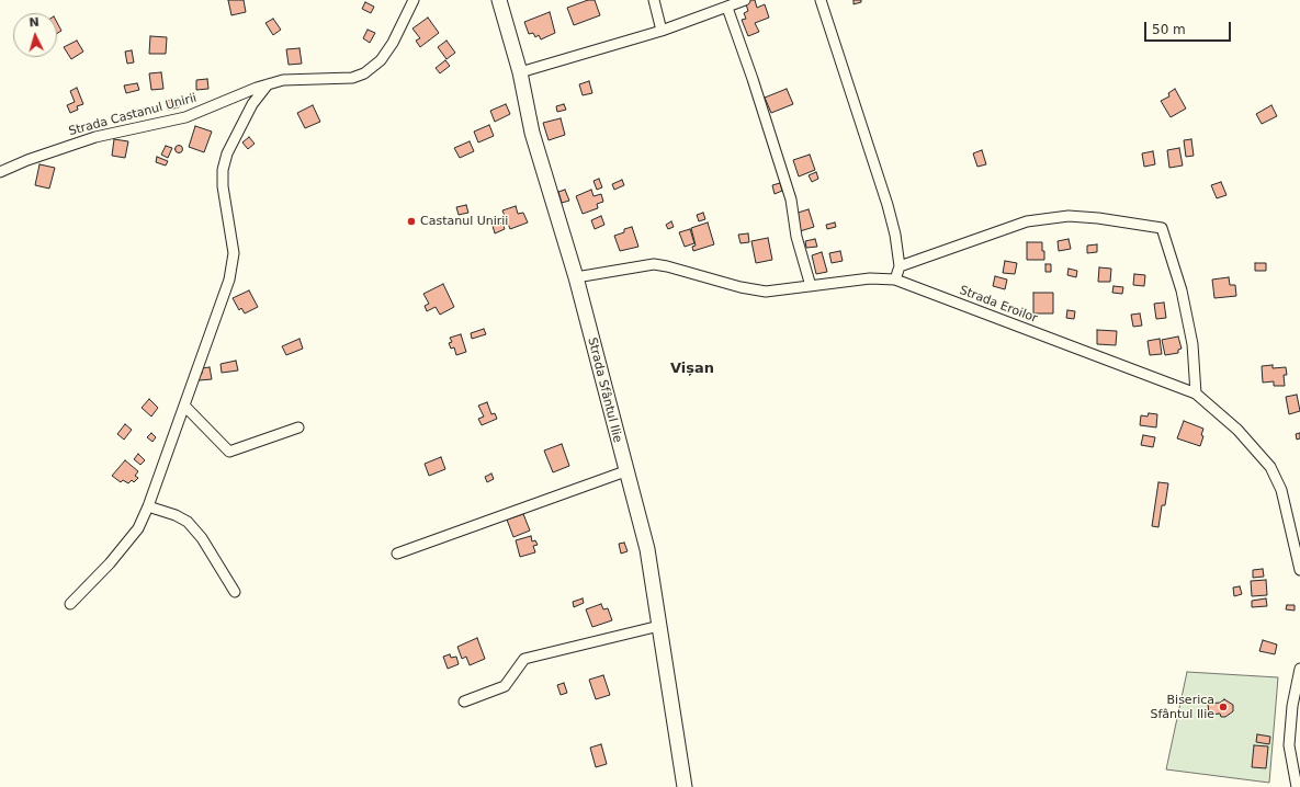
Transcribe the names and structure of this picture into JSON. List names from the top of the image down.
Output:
{
  "streets": {
    "street": ["Strada Castanul Unirii", "Strada Eroilor", "Strada Sfântul Ilie"]
  },
  "crossings": [
    ["Strada Eroilor", "Strada Sfântul Ilie"]
  ],
  "districts": ["Vișan"],
  "places": ["Castanul Unirii", "Biserica Sfântul Ilie"],
  "scale_bar": "50 m",
  "north": "top"
}
